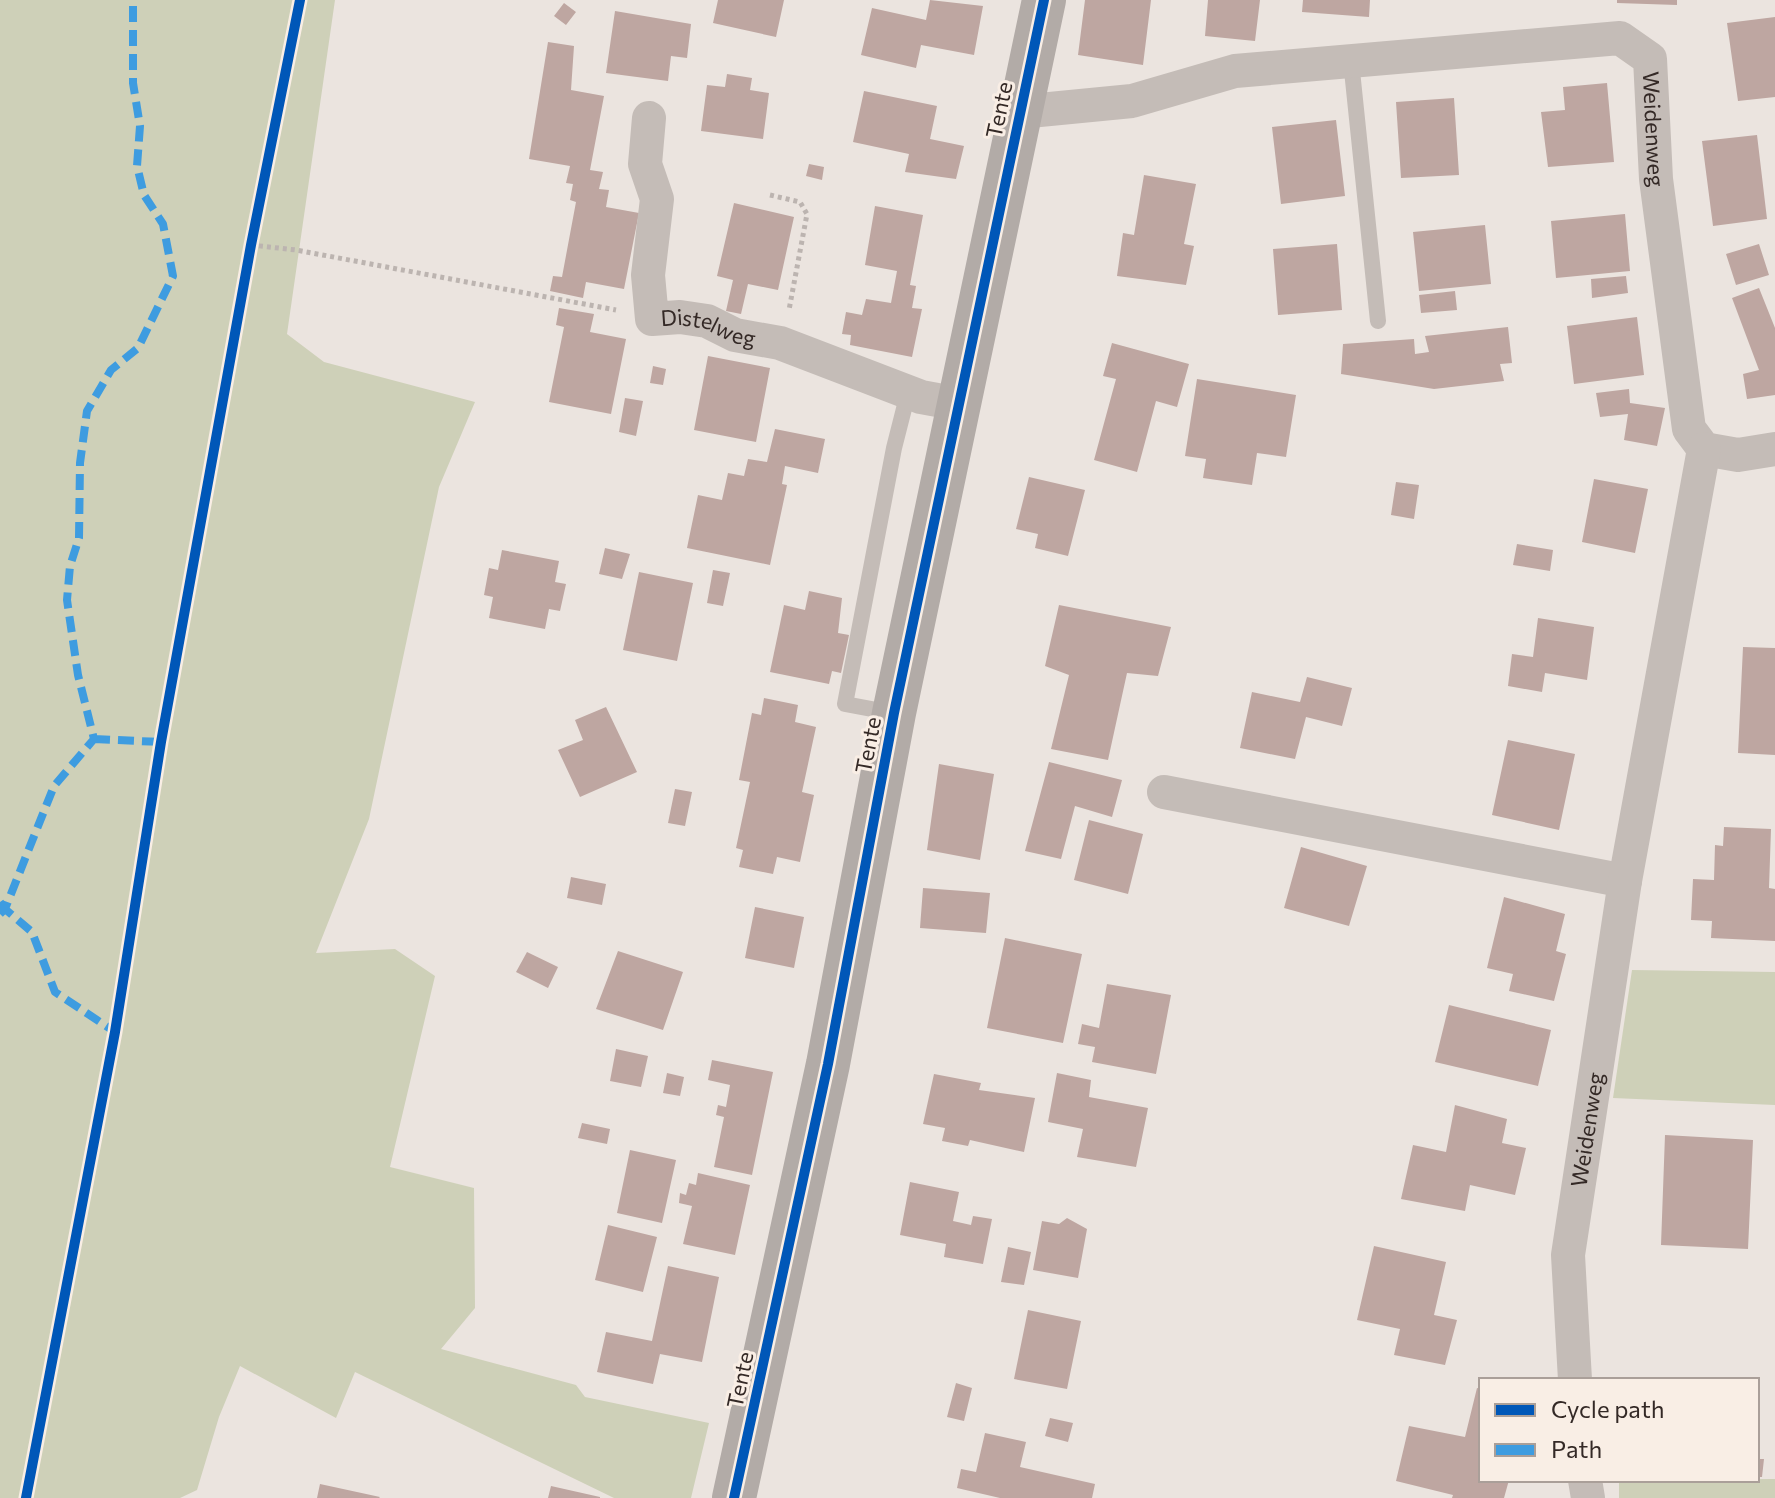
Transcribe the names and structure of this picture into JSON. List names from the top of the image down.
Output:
{
  "streets": {
    "main road": ["Tente"],
    "street": ["Weidenweg", "Distelweg"]
  },
  "crossings": [
    ["Tente", "Weidenweg"],
    ["Tente", "Distelweg"]
  ],
  "legend": ["Cycle path", "Path"]
}
